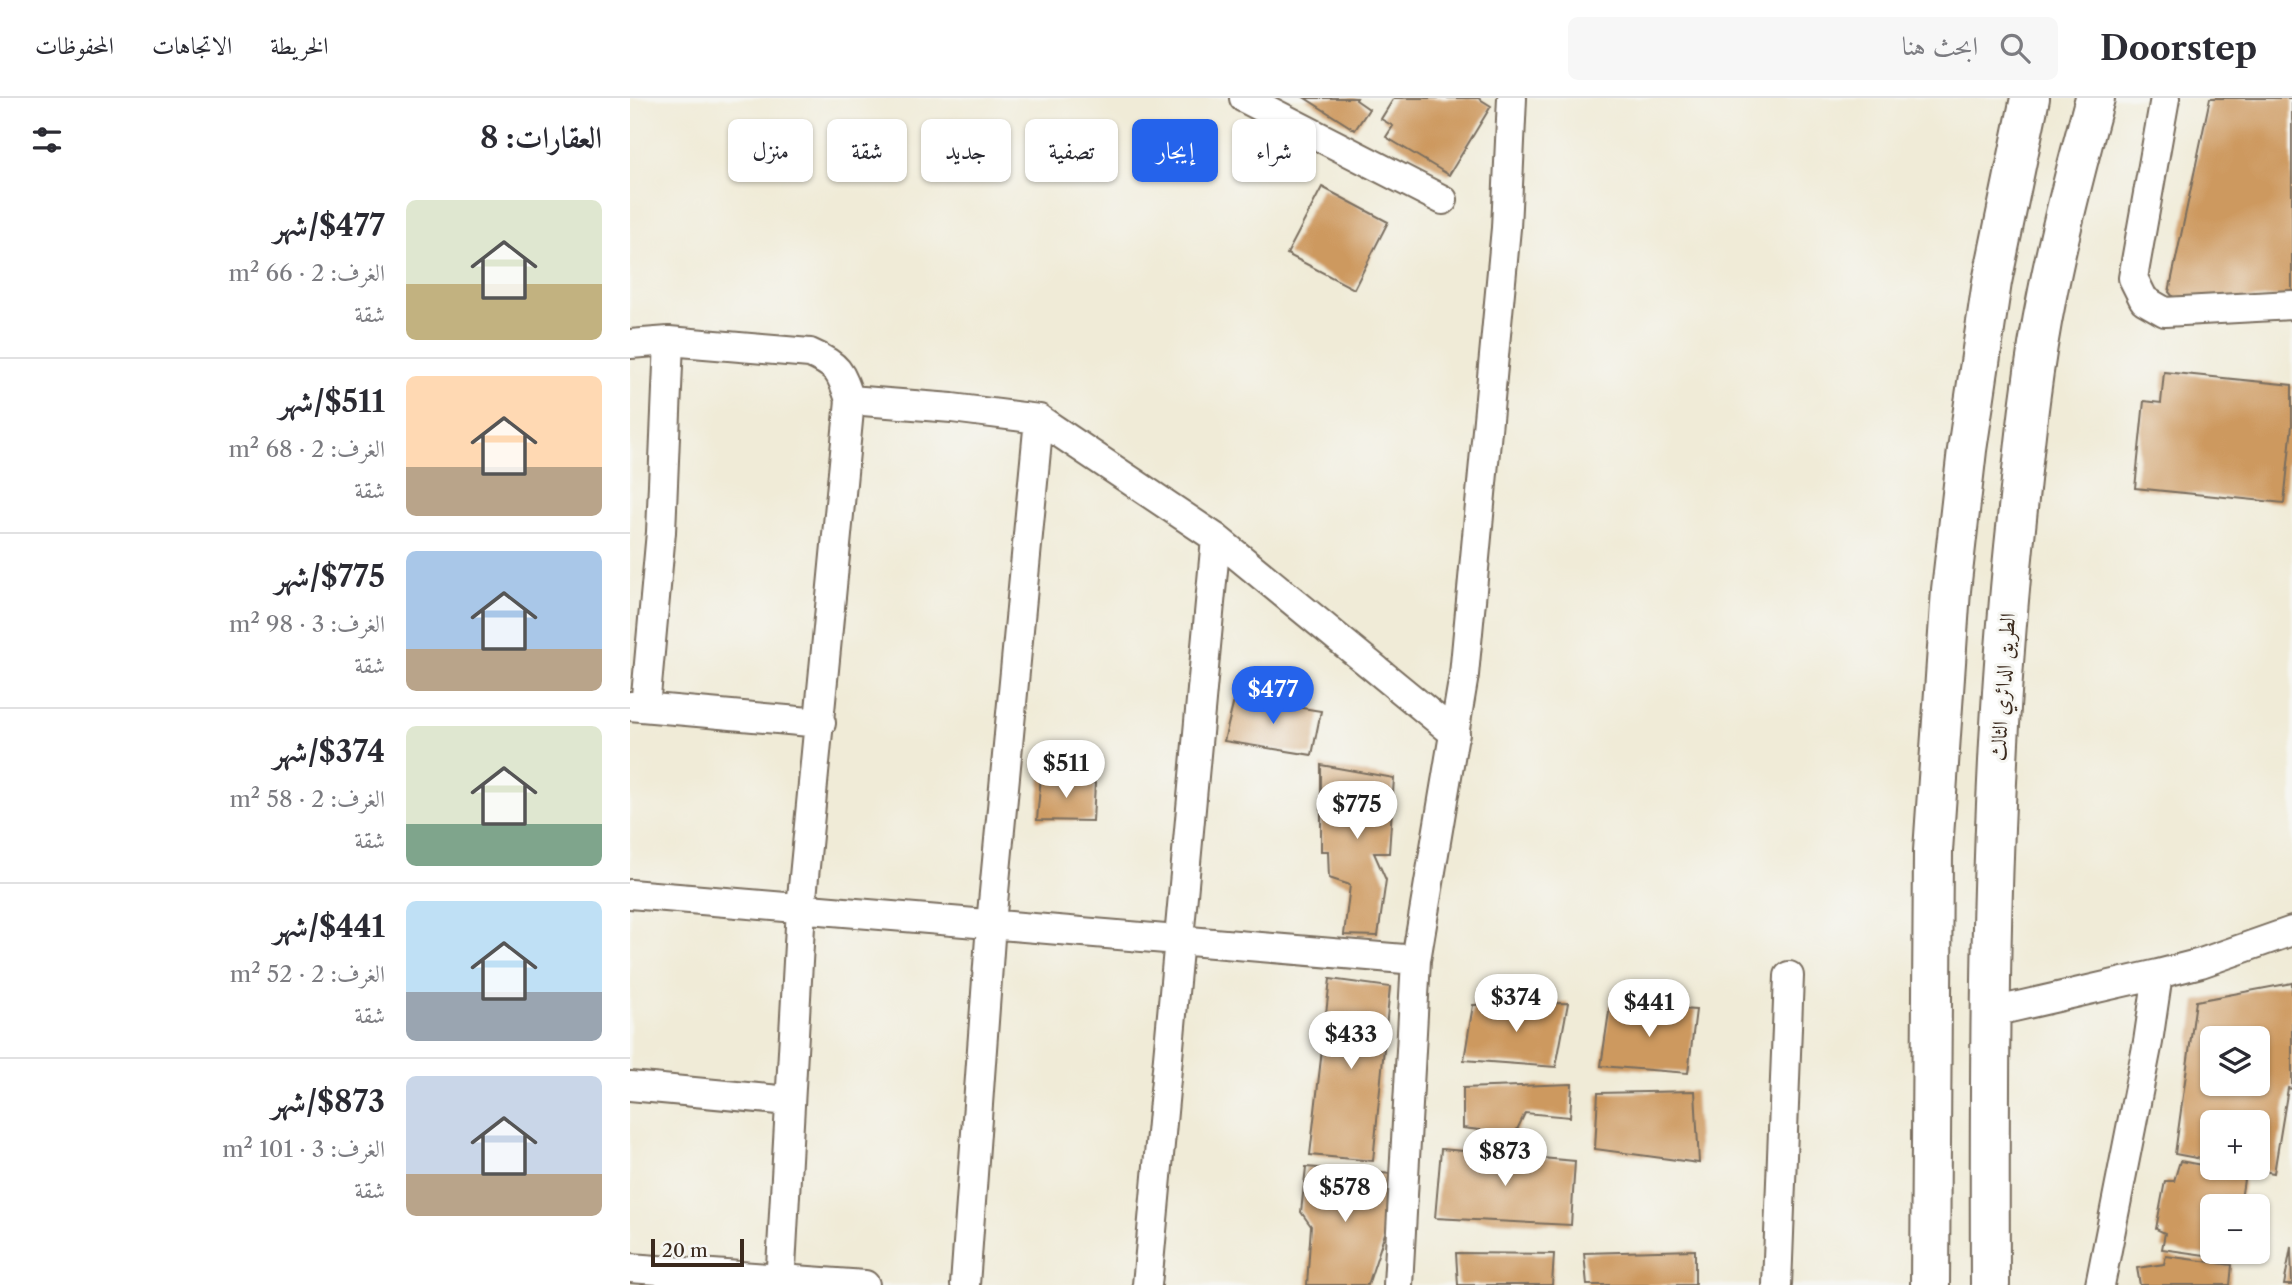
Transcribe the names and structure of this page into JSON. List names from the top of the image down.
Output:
{
  "streets": {
    "highway": ["الطريق الدائري الثالث"]
  },
  "scale_bar": "20 m",
  "page": {
    "header": "Doorstep",
    "search": "ابحث هنا",
    "nav": ["الخريطة", "الاتجاهات", "المحفوظات"],
    "heading": "العقارات: 8",
    "chip": [
      "شراء",
      "إيجار",
      "تصفية",
      "جديد",
      "شقة",
      "منزل"
    ],
    "list": [
      {
        "name": "$477/شهر",
        "note": "الغرف: 2 · 66 m² · شقة"
      },
      {
        "name": "$511/شهر",
        "note": "الغرف: 2 · 68 m² · شقة"
      },
      {
        "name": "$775/شهر",
        "note": "الغرف: 3 · 98 m² · شقة"
      },
      {
        "name": "$374/شهر",
        "note": "الغرف: 2 · 58 m² · شقة"
      },
      {
        "name": "$441/شهر",
        "note": "الغرف: 2 · 52 m² · شقة"
      },
      {
        "name": "$873/شهر",
        "note": "الغرف: 3 · 101 m² · شقة"
      }
    ],
    "price": [
      "$477",
      "$511",
      "$775",
      "$374",
      "$441",
      "$433",
      "$873",
      "$578"
    ],
    "map_buttons": ["+", "−"],
    "scale": "20 m"
  }
}
